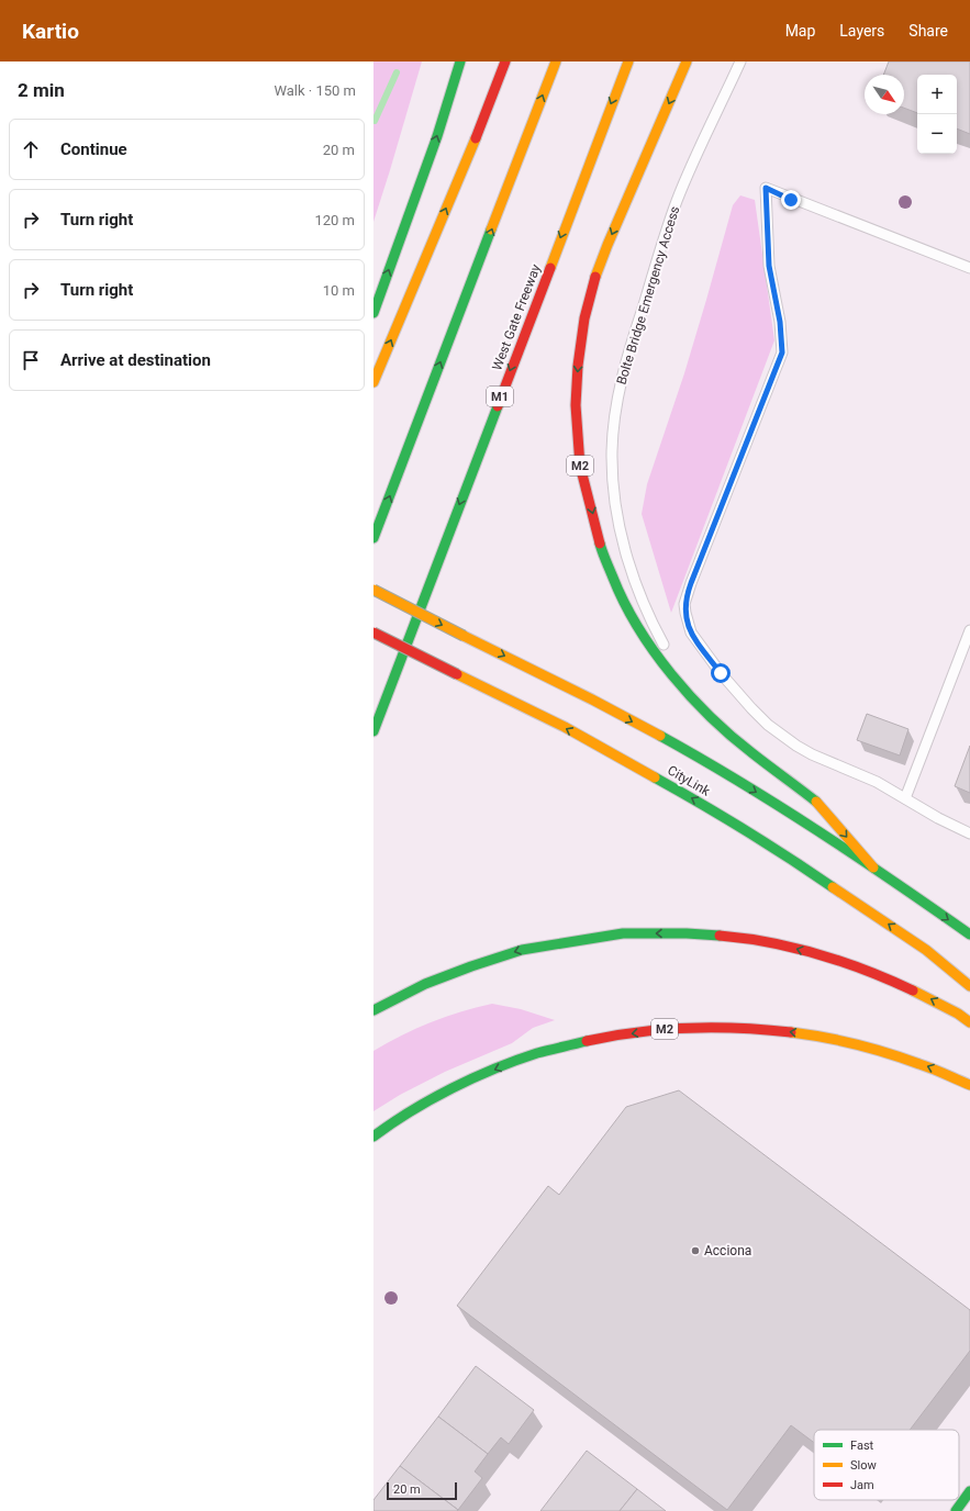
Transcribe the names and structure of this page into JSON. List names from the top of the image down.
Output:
{
  "streets": {
    "main road": [
      "West Gate Freeway",
      "M1",
      "M2",
      "CityLink"
    ],
    "lane": ["Bolte Bridge Emergency Access"]
  },
  "crossings": [
    ["Bolte Bridge Emergency Access", "M2"],
    ["M2", "CityLink"]
  ],
  "places": ["Acciona"],
  "legend": ["Fast", "Slow", "Jam"],
  "scale_bar": "20 m",
  "north": "bottom right",
  "page": {
    "header": "Kartio",
    "nav": ["Map", "Layers", "Share"],
    "heading": ["2 min", "Walk · 150 m"],
    "map_buttons": ["+", "−"],
    "list": [
      ["Continue", "20 m"],
      ["Turn right", "120 m"],
      ["Turn right", "10 m"],
      "Arrive at destination"
    ],
    "scale": "20 m"
  }
}
